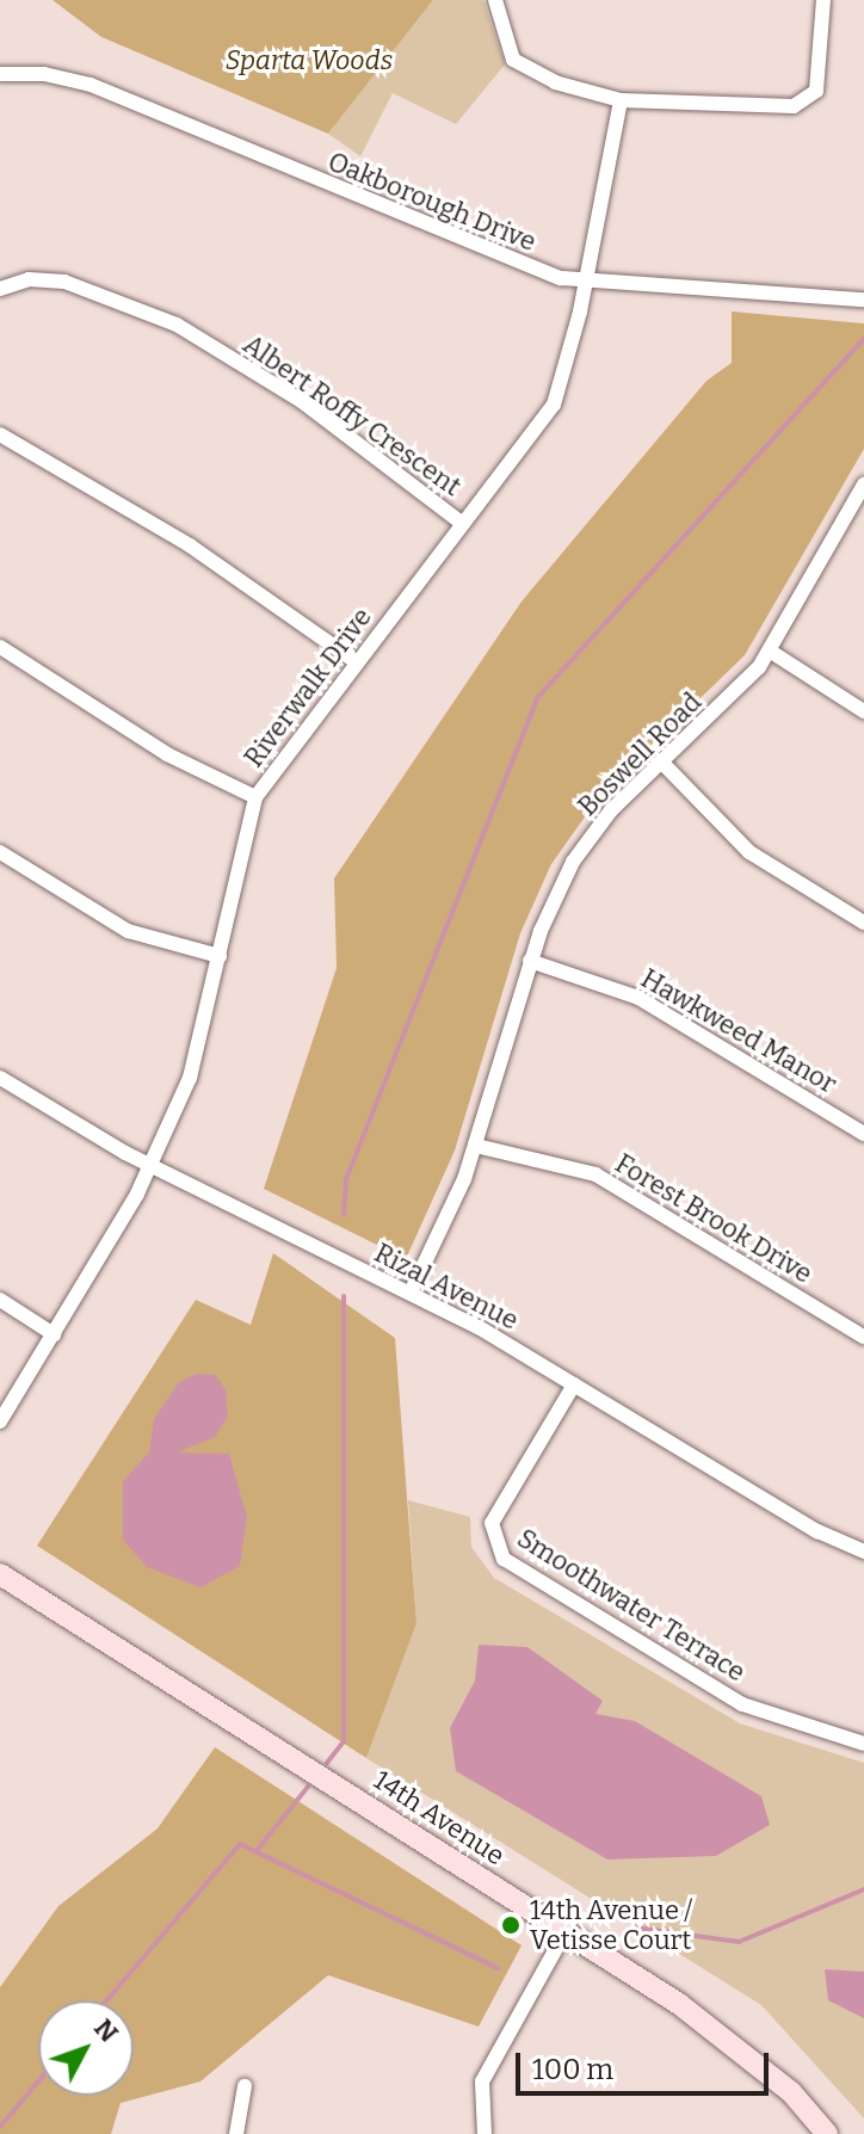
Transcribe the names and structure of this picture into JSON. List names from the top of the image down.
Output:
{
  "streets": {
    "main road": ["14th Avenue"],
    "street": [
      "Oakborough Drive",
      "Albert Roffy Crescent",
      "Riverwalk Drive",
      "Boswell Road",
      "Hawkweed Manor",
      "Forest Brook Drive",
      "Rizal Avenue",
      "Smoothwater Terrace"
    ]
  },
  "crossings": [
    ["Oakborough Drive", "Riverwalk Drive"],
    ["Albert Roffy Crescent", "Riverwalk Drive"],
    ["Riverwalk Drive", "Rizal Avenue"],
    ["Boswell Road", "Hawkweed Manor"],
    ["Boswell Road", "Forest Brook Drive"],
    ["Boswell Road", "Rizal Avenue"],
    ["Rizal Avenue", "Smoothwater Terrace"]
  ],
  "parks": ["Sparta Woods"],
  "places": ["14th Avenue / Vetisse Court"],
  "scale_bar": "100 m",
  "north": "top right"
}
